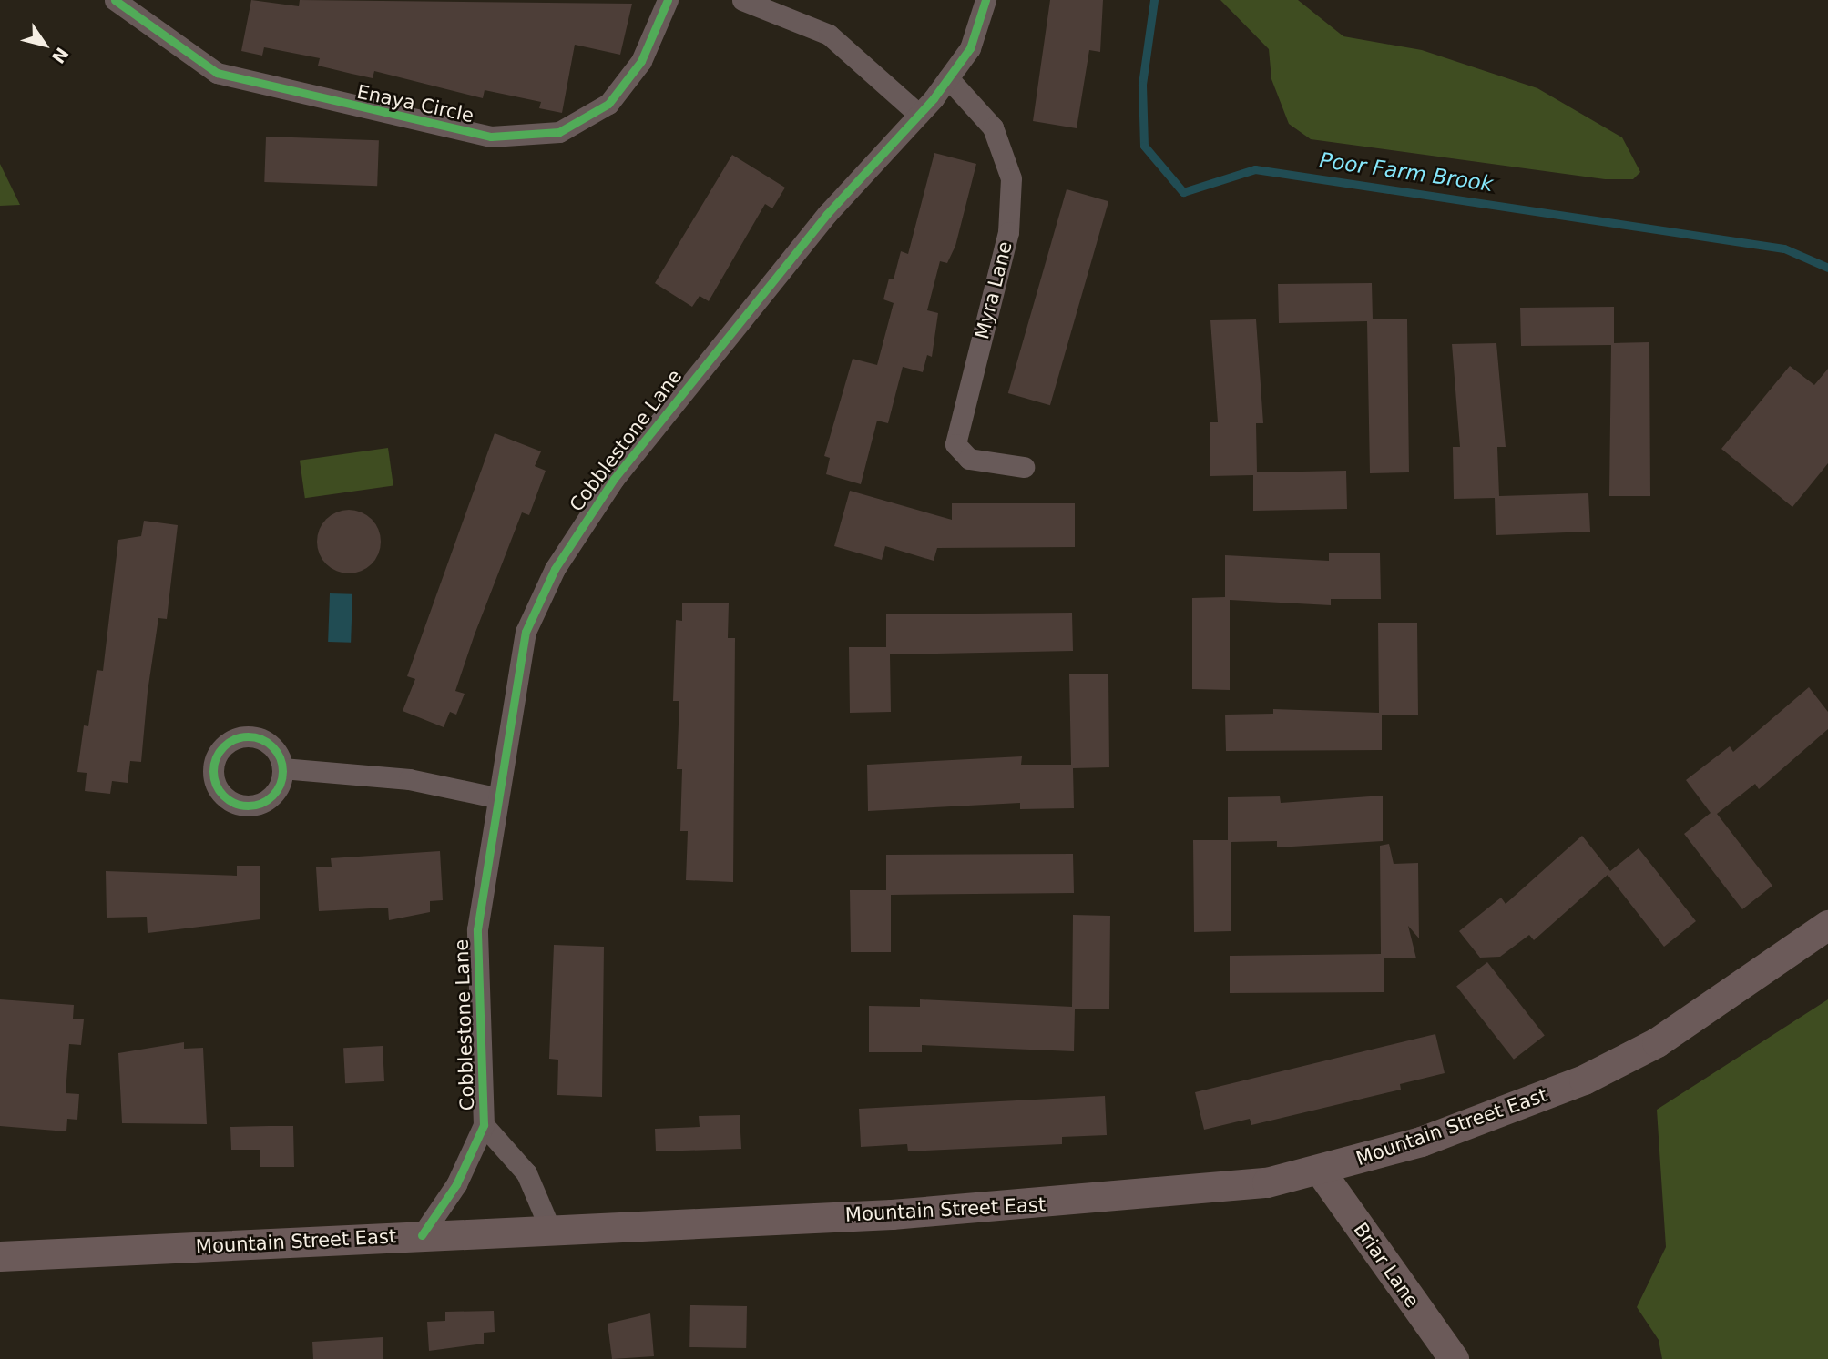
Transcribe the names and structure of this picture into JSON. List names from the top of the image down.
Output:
{
  "streets": {
    "main road": ["Mountain Street East", "Briar Lane"],
    "street": ["Enaya Circle", "Myra Lane", "Cobblestone Lane"]
  },
  "crossings": [
    ["Myra Lane", "Cobblestone Lane"],
    ["Cobblestone Lane", "Mountain Street East"],
    ["Mountain Street East", "Briar Lane"]
  ],
  "water": ["Poor Farm Brook"],
  "north": "bottom right"
}
